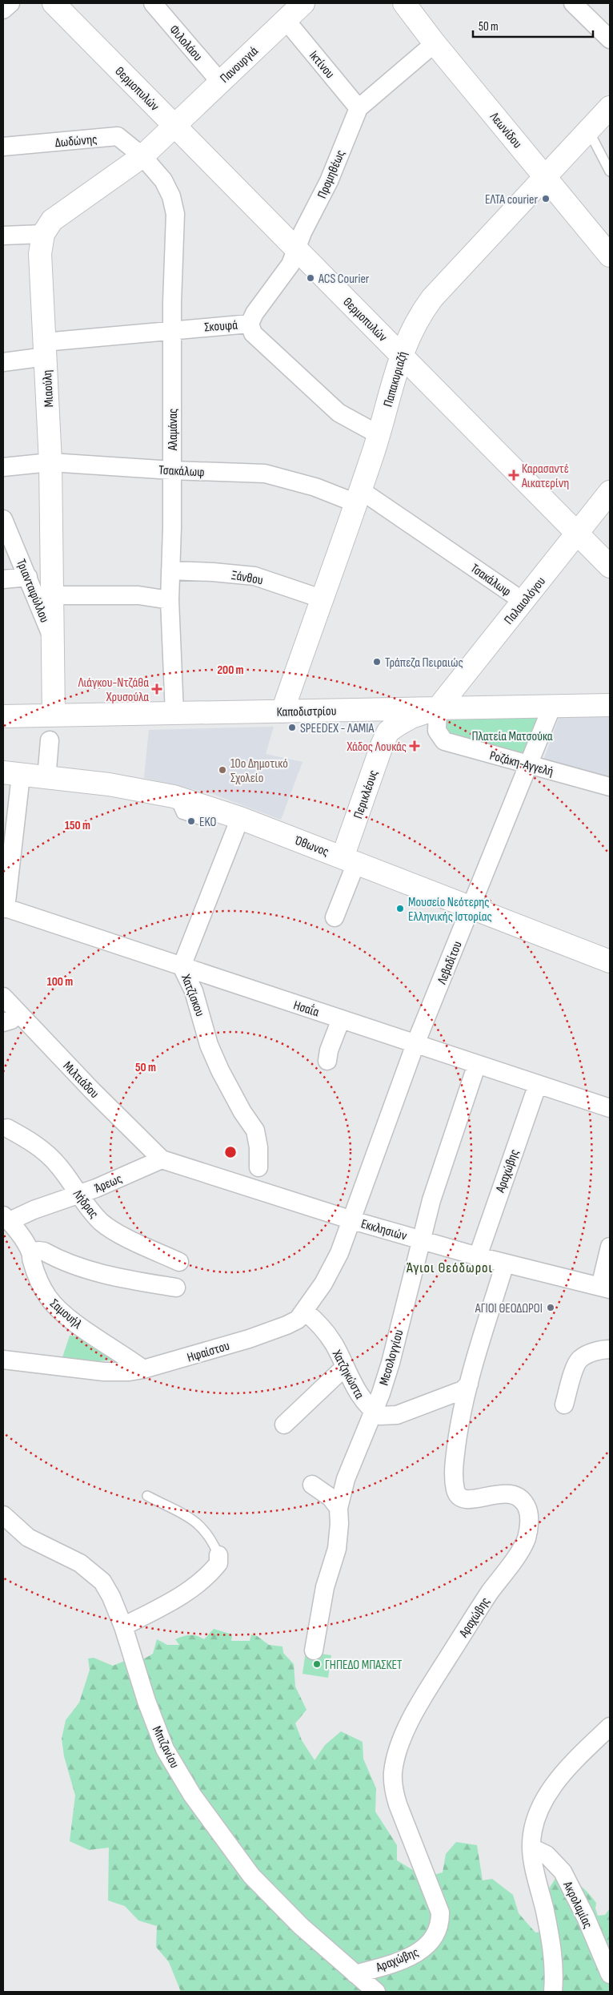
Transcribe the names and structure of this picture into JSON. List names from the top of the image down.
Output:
{
  "streets": {
    "main road": [
      "Πανουργιά",
      "Θερμοπυλών",
      "Λεωνίδου",
      "Παπακυριαζή",
      "Μιαούλη",
      "Παλαιολόγου",
      "Καποδιστρίου",
      "Περικλέους",
      "Όθωνος"
    ],
    "street": [
      "Φιλολάου",
      "Ικτίνου",
      "Δωδώνης",
      "Προμηθέως",
      "Σκουφά",
      "Αλαμάνας",
      "Τσακάλωφ",
      "Ξάνθου",
      "Τριανταφύλλου",
      "Ροζάκη-Αγγελή",
      "Λεβαδίτου",
      "Χατζίσκου",
      "Ησαΐα",
      "Μιλτιάδου",
      "Αραχώβης",
      "Άρεως",
      "Λήδρας",
      "Εκκλησιών",
      "Σαμουήλ",
      "Ηφαίστου",
      "Μεσολογγίου",
      "Χατζηκώστα",
      "Μπιζανίου",
      "Ακρολαμίας"
    ]
  },
  "crossings": [
    ["Φιλολάου", "Πανουργιά"],
    ["Πανουργιά", "Ικτίνου"],
    ["Πανουργιά", "Θερμοπυλών"],
    ["Πανουργιά", "Μιαούλη"],
    ["Ικτίνου", "Προμηθέως"],
    ["Θερμοπυλών", "Προμηθέως"],
    ["Θερμοπυλών", "Παπακυριαζή"],
    ["Θερμοπυλών", "Μιαούλη"],
    ["Θερμοπυλών", "Παλαιολόγου"],
    ["Λεωνίδου", "Προμηθέως"],
    ["Λεωνίδου", "Παπακυριαζή"],
    ["Δωδώνης", "Μιαούλη"],
    ["Δωδώνης", "Αλαμάνας"],
    ["Προμηθέως", "Σκουφά"],
    ["Σκουφά", "Παπακυριαζή"],
    ["Σκουφά", "Μιαούλη"],
    ["Σκουφά", "Αλαμάνας"],
    ["Παπακυριαζή", "Τσακάλωφ"],
    ["Παπακυριαζή", "Ξάνθου"],
    ["Παπακυριαζή", "Καποδιστρίου"],
    ["Μιαούλη", "Αλαμάνας"],
    ["Μιαούλη", "Τσακάλωφ"],
    ["Μιαούλη", "Τριανταφύλλου"],
    ["Μιαούλη", "Καποδιστρίου"],
    ["Αλαμάνας", "Τσακάλωφ"],
    ["Αλαμάνας", "Ξάνθου"],
    ["Αλαμάνας", "Καποδιστρίου"],
    ["Τσακάλωφ", "Παλαιολόγου"],
    ["Παλαιολόγου", "Καποδιστρίου"],
    ["Παλαιολόγου", "Ροζάκη-Αγγελή"],
    ["Καποδιστρίου", "Ροζάκη-Αγγελή"],
    ["Καποδιστρίου", "Λεβαδίτου"],
    ["Ροζάκη-Αγγελή", "Λεβαδίτου"],
    ["Περικλέους", "Όθωνος"],
    ["Όθωνος", "Λεβαδίτου"],
    ["Όθωνος", "Χατζίσκου"],
    ["Λεβαδίτου", "Ησαΐα"],
    ["Λεβαδίτου", "Εκκλησιών"],
    ["Λεβαδίτου", "Ηφαίστου"],
    ["Χατζίσκου", "Ησαΐα"],
    ["Ησαΐα", "Αραχώβης"],
    ["Ησαΐα", "Μεσολογγίου"],
    ["Μιλτιάδου", "Άρεως"],
    ["Μιλτιάδου", "Εκκλησιών"],
    ["Αραχώβης", "Εκκλησιών"],
    ["Αραχώβης", "Χατζηκώστα"],
    ["Αραχώβης", "Μπιζανίου"],
    ["Άρεως", "Λήδρας"],
    ["Άρεως", "Εκκλησιών"],
    ["Άρεως", "Σαμουήλ"],
    ["Εκκλησιών", "Ηφαίστου"],
    ["Εκκλησιών", "Μεσολογγίου"],
    ["Σαμουήλ", "Ηφαίστου"],
    ["Ηφαίστου", "Χατζηκώστα"],
    ["Μεσολογγίου", "Χατζηκώστα"]
  ],
  "districts": ["Άγιοι Θεόδωροι"],
  "parks": ["Πλατεία Ματσούκα"],
  "places": {
    "other": [
      "ΕΛΤΑ courier",
      "ACS Courier",
      "Τράπεζα Πειραιώς",
      "SPEEDEX - ΛΑΜΙΑ",
      "10ο Δημοτικό Σχολείο",
      "EKO",
      "Μουσείο Νεότερης Ελληνικής Ιστορίας",
      "ΑΓΙΟΙ ΘΕΟΔΩΡΟΙ",
      "ΓΗΠΕΔΟ ΜΠΑΣΚΕΤ"
    ],
    "health": ["Καρασαντέ Αικατερίνη", "Λιάγκου-Ντζάθα Χρυσούλα", "Χάδος Λουκάς"]
  },
  "scale_bar": "50 m",
  "rings": [
    "200 m",
    "150 m",
    "100 m",
    "50 m"
  ]
}
